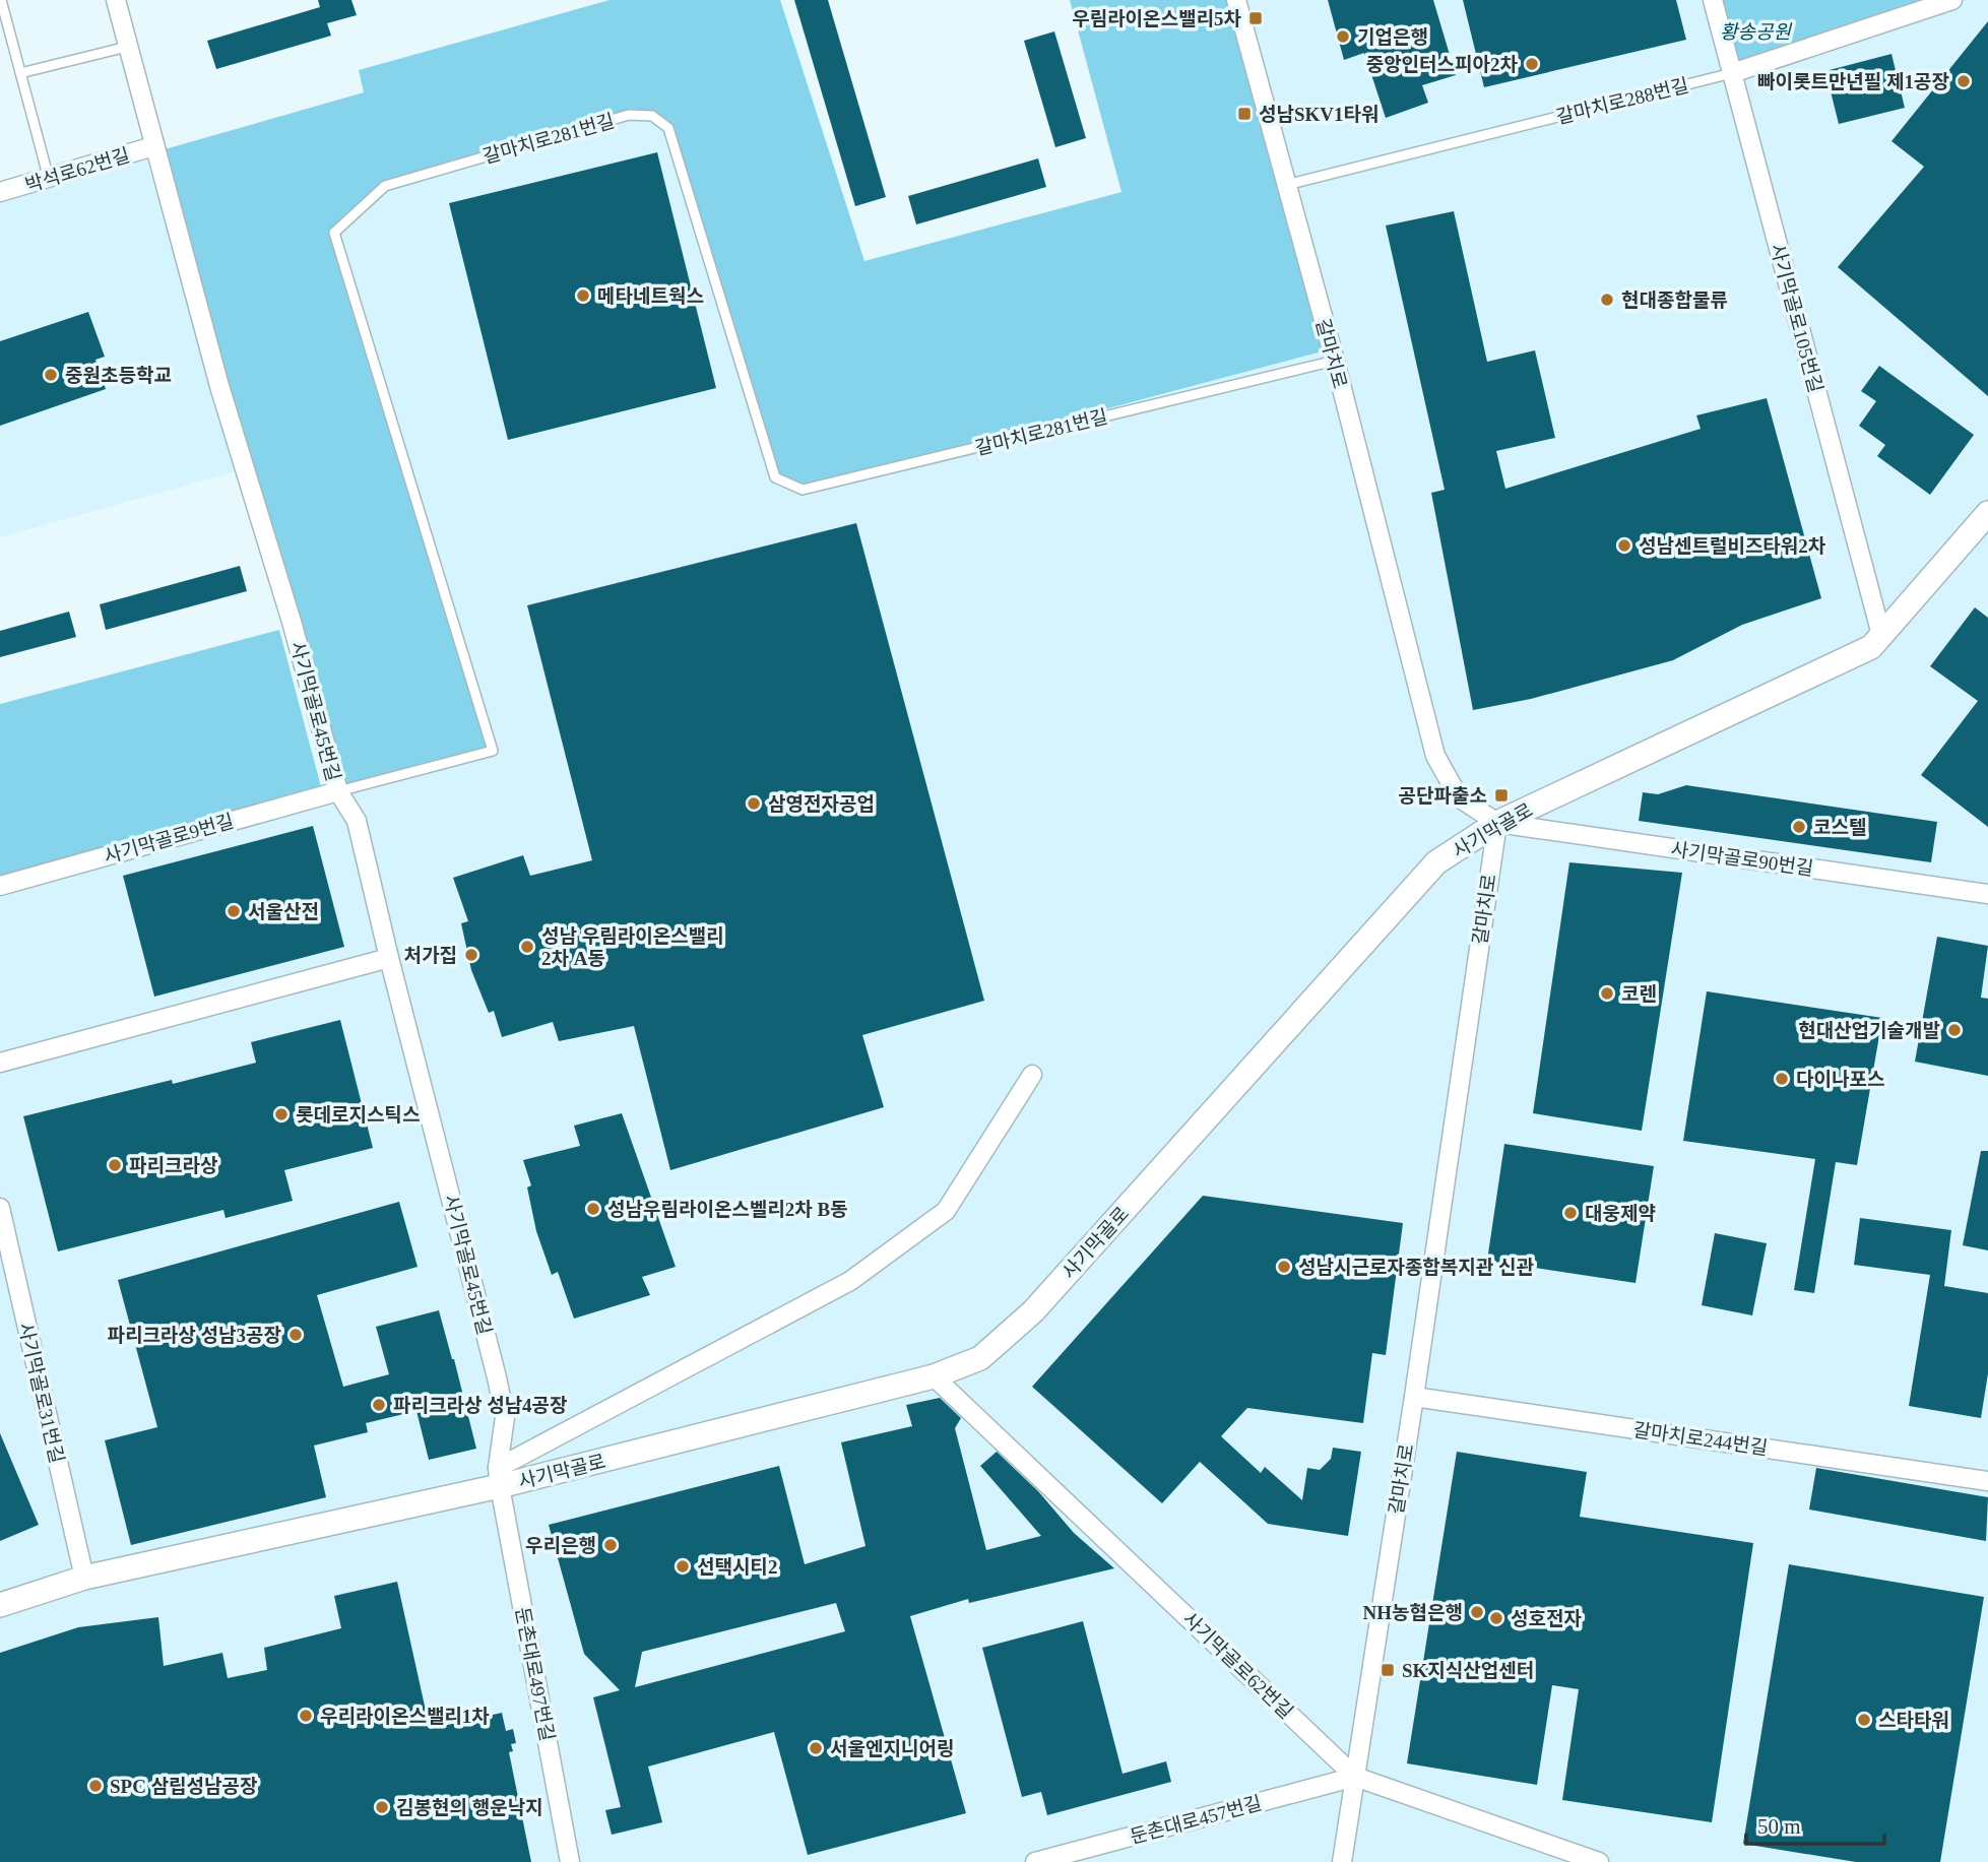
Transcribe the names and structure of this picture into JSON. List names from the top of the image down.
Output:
{
  "streets": {
    "street": [
      "갈마치로288번길",
      "박석로62번길",
      "사기막골로105번길",
      "갈마치로",
      "사기막골로45번길",
      "사기막골로",
      "사기막골로9번길",
      "사기막골로90번길",
      "사기막골로31번길",
      "갈마치로244번길",
      "사기막골로62번길",
      "둔촌대로497번길",
      "둔촌대로457번길"
    ],
    "lane": ["갈마치로281번길"]
  },
  "crossings": [
    ["갈마치로288번길", "사기막골로105번길"],
    ["갈마치로288번길", "갈마치로"],
    ["갈마치로281번길", "갈마치로"],
    ["갈마치로281번길", "사기막골로45번길"],
    ["갈마치로281번길", "사기막골로9번길"],
    ["박석로62번길", "사기막골로45번길"],
    ["사기막골로105번길", "사기막골로"],
    ["갈마치로", "사기막골로"],
    ["갈마치로", "사기막골로90번길"],
    ["갈마치로", "갈마치로244번길"],
    ["갈마치로", "사기막골로62번길"],
    ["갈마치로", "둔촌대로457번길"],
    ["사기막골로45번길", "사기막골로"],
    ["사기막골로45번길", "사기막골로9번길"],
    ["사기막골로45번길", "둔촌대로497번길"],
    ["사기막골로", "사기막골로90번길"],
    ["사기막골로", "사기막골로31번길"],
    ["사기막골로", "사기막골로62번길"],
    ["사기막골로", "둔촌대로497번길"],
    ["사기막골로62번길", "둔촌대로457번길"]
  ],
  "parks": ["황송공원"],
  "places": {
    "transit": [
      "우림라이온스밸리5차",
      "성남SKV1타워",
      "공단파출소",
      "SK지식산업센터"
    ],
    "other": [
      "기업은행",
      "중앙인터스피아2차",
      "빠이롯트만년필 제1공장",
      "메타네트웍스",
      "현대종합물류",
      "중원초등학교",
      "성남센트럴비즈타워2차",
      "삼영전자공업",
      "코스텔",
      "서울산전",
      "성남 우림라이온스밸리 2차 A동",
      "처가집",
      "코렌",
      "현대산업기술개발",
      "다이나포스",
      "롯데로지스틱스",
      "파리크라상",
      "성남우림라이온스벨리2차 B동",
      "대웅제약",
      "성남시근로자종합복지관 신관",
      "파리크라상 성남3공장",
      "파리크라상 성남4공장",
      "우리은행",
      "선택시티2",
      "NH농협은행",
      "성호전자",
      "우리라이온스밸리1차",
      "스타타워",
      "서울엔지니어링",
      "SPC 삼립성남공장",
      "김봉현의 행운낙지"
    ]
  },
  "scale_bar": "50 m"
}
